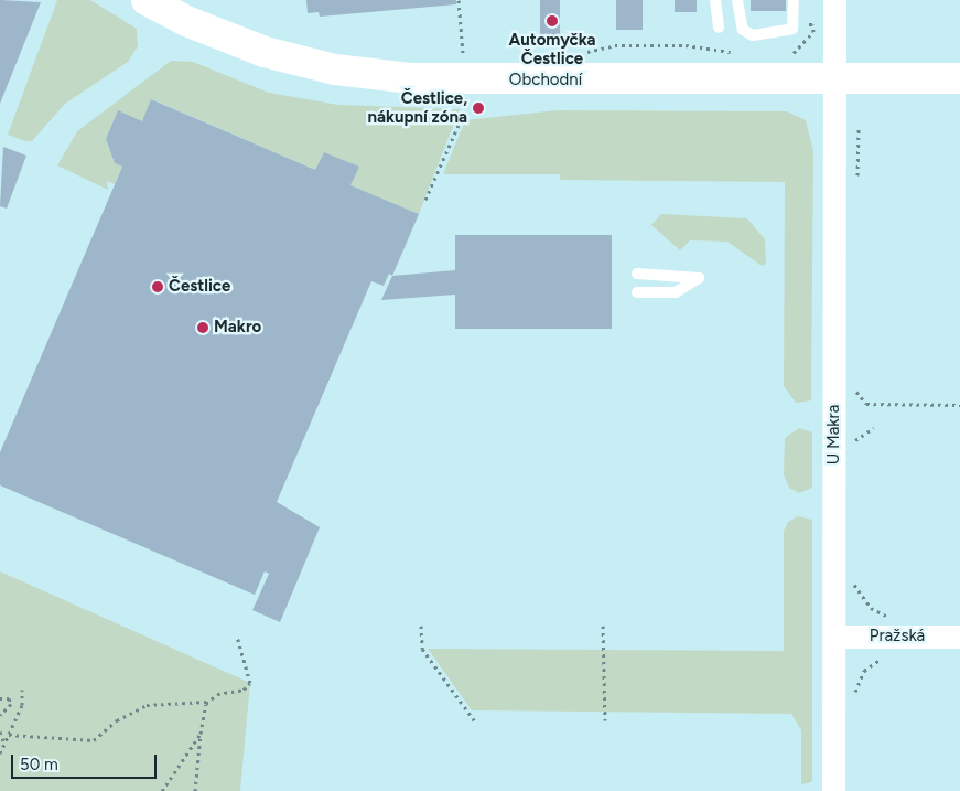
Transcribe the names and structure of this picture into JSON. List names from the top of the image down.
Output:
{
  "streets": {
    "street": ["Obchodní", "U Makra", "Pražská"]
  },
  "crossings": [
    ["Obchodní", "U Makra"],
    ["U Makra", "Pražská"]
  ],
  "places": [
    "Automyčka Čestlice",
    "Čestlice, nákupní zóna",
    "Čestlice",
    "Makro"
  ],
  "scale_bar": "50 m"
}
